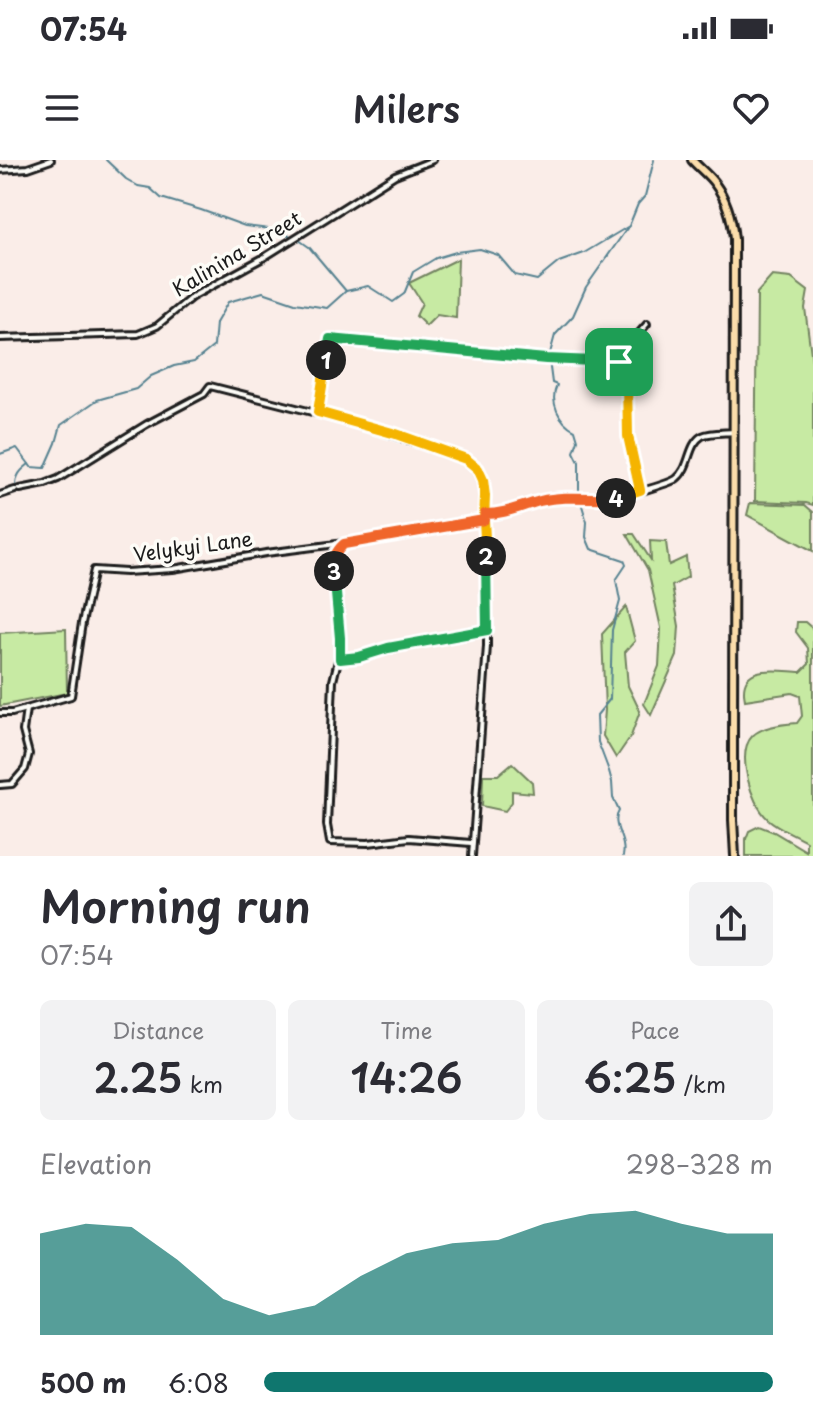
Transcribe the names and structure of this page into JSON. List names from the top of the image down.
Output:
{
  "streets": {
    "street": ["Kalinina Street", "Velykyi Lane"]
  },
  "page": {
    "status": "07:54",
    "header": "Milers",
    "pins": [
      "1",
      "4",
      "2",
      "3"
    ],
    "heading": ["Morning run", "07:54"],
    "stats": [
      ["Distance", "2.25 km"],
      ["Time", "14:26"],
      ["Pace", "6:25 /km"]
    ],
    "chart": ["Elevation", "298–328 m"],
    "list": [
      {
        "name": "500 m",
        "note": "6:08"
      }
    ]
  }
}
